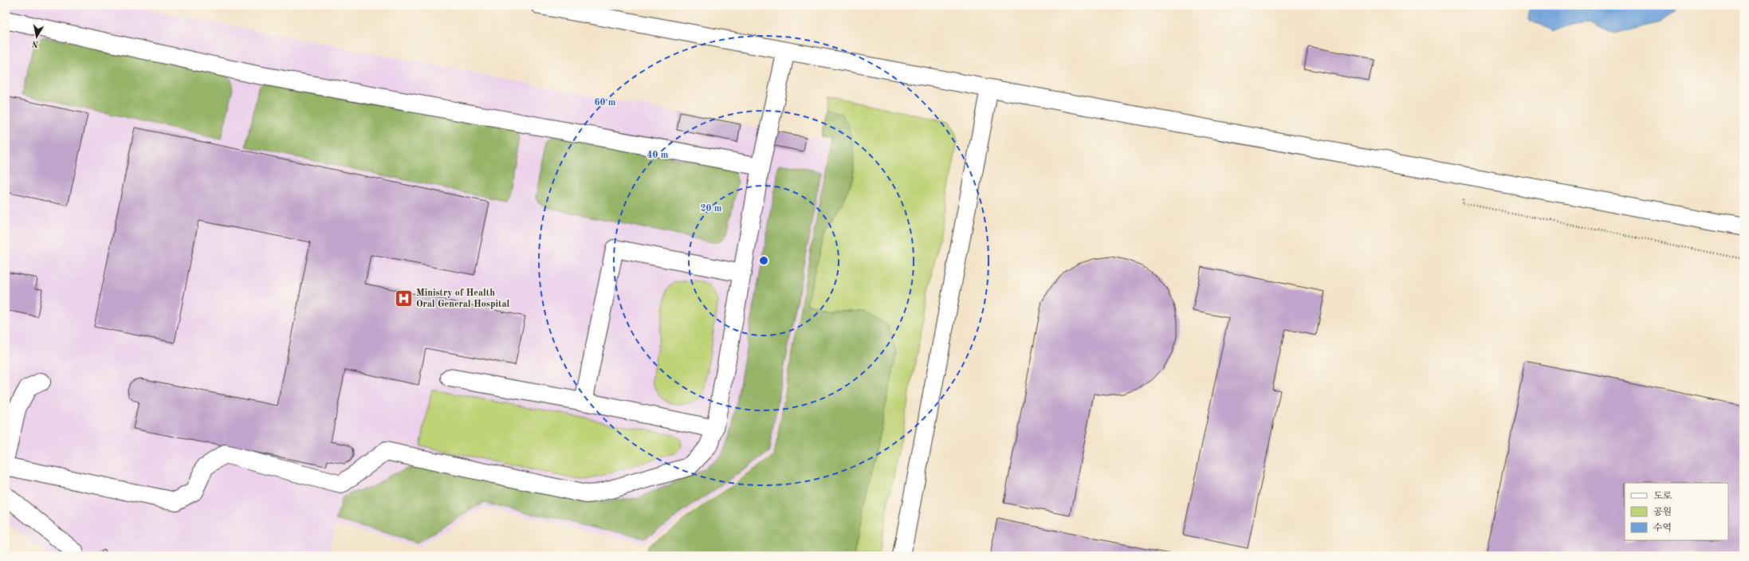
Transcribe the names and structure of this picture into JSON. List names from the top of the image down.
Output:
{
  "places": {
    "hospital": ["Ministry of Health Oral General Hospital"]
  },
  "legend": ["도로", "공원", "수역"],
  "north": "bottom",
  "rings": ["60 m", "40 m", "20 m"]
}
